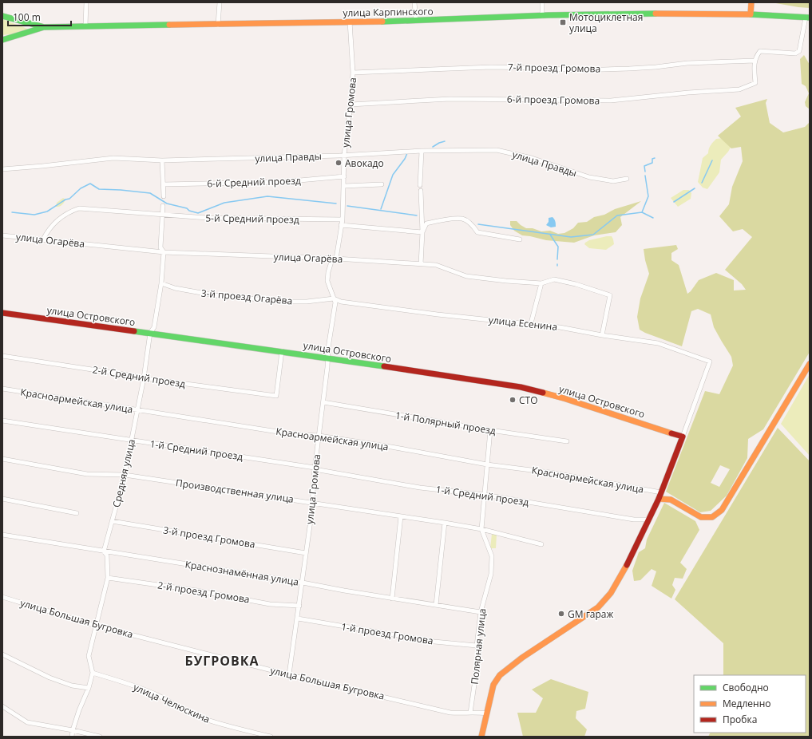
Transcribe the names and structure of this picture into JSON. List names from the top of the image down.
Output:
{
  "streets": {
    "street": [
      "улица Карпинского",
      "7-й проезд Громова",
      "6-й проезд Громова",
      "улица Громова",
      "улица Правды",
      "6-й Средний проезд",
      "5-й Средний проезд",
      "улица Огарёва",
      "3-й проезд Огарёва",
      "улица Островского",
      "улица Есенина",
      "2-й Средний проезд",
      "Красноармейская улица",
      "1-й Полярный проезд",
      "1-й Средний проезд",
      "Средняя улица",
      "Производственная улица",
      "3-й проезд Громова",
      "Краснознамённая улица",
      "2-й проезд Громова",
      "улица Большая Бугровка",
      "1-й проезд Громова",
      "Полярная улица",
      "улица Челюскина"
    ]
  },
  "crossings": [
    ["улица Карпинского", "улица Громова"],
    ["7-й проезд Громова", "6-й проезд Громова"],
    ["7-й проезд Громова", "улица Громова"],
    ["6-й проезд Громова", "улица Громова"],
    ["улица Громова", "улица Правды"],
    ["улица Громова", "6-й Средний проезд"],
    ["улица Громова", "5-й Средний проезд"],
    ["улица Громова", "улица Огарёва"],
    ["улица Громова", "3-й проезд Огарёва"],
    ["улица Громова", "улица Островского"],
    ["улица Громова", "улица Есенина"],
    ["улица Громова", "Красноармейская улица"],
    ["улица Громова", "1-й Полярный проезд"],
    ["улица Громова", "1-й Средний проезд"],
    ["улица Громова", "Производственная улица"],
    ["улица Громова", "3-й проезд Громова"],
    ["улица Громова", "Краснознамённая улица"],
    ["улица Громова", "2-й проезд Громова"],
    ["улица Громова", "улица Большая Бугровка"],
    ["улица Громова", "1-й проезд Громова"],
    ["5-й Средний проезд", "улица Огарёва"],
    ["5-й Средний проезд", "Средняя улица"],
    ["улица Огарёва", "улица Есенина"],
    ["улица Огарёва", "Средняя улица"],
    ["3-й проезд Огарёва", "улица Есенина"],
    ["3-й проезд Огарёва", "Средняя улица"],
    ["улица Островского", "улица Есенина"],
    ["улица Островского", "2-й Средний проезд"],
    ["улица Островского", "Средняя улица"],
    ["2-й Средний проезд", "Средняя улица"],
    ["Красноармейская улица", "Средняя улица"],
    ["Красноармейская улица", "Полярная улица"],
    ["1-й Полярный проезд", "Полярная улица"],
    ["1-й Средний проезд", "Средняя улица"],
    ["1-й Средний проезд", "Полярная улица"],
    ["Средняя улица", "Производственная улица"],
    ["Средняя улица", "3-й проезд Громова"],
    ["Средняя улица", "Краснознамённая улица"],
    ["Средняя улица", "2-й проезд Громова"],
    ["Средняя улица", "улица Большая Бугровка"],
    ["Средняя улица", "улица Челюскина"],
    ["Производственная улица", "Полярная улица"],
    ["Краснознамённая улица", "Полярная улица"],
    ["улица Большая Бугровка", "Полярная улица"],
    ["1-й проезд Громова", "Полярная улица"]
  ],
  "districts": ["БУГРОВКА"],
  "places": {
    "transit": ["Мотоциклетная улица"],
    "other": ["Авокадо", "СТО", "GM гараж"]
  },
  "legend": ["Свободно", "Медленно", "Пробка"],
  "scale_bar": "100 m"
}
